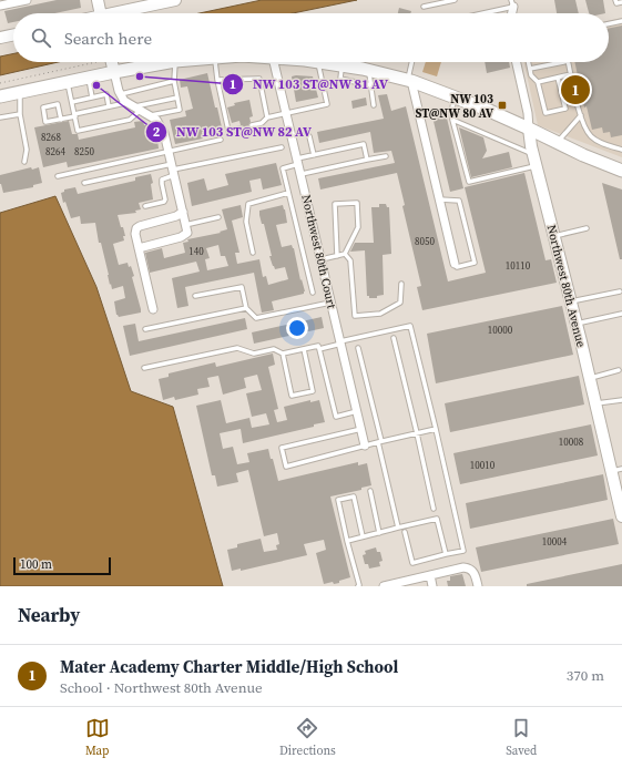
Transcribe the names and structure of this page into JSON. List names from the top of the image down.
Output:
{
  "streets": {
    "street": ["Northwest 80th Court", "Northwest 80th Avenue"]
  },
  "places": {
    "other": ["NW 103 ST@NW 81 AV", "NW 103 ST@NW 82 AV"],
    "transit": ["NW 103 ST@NW 80 AV"]
  },
  "house_numbers": [
    "8268",
    "8264",
    "8250",
    "8050",
    "140",
    "10110",
    "10000",
    "10008",
    "10010",
    "10004"
  ],
  "scale_bar": "100 m",
  "page": {
    "search": "Search here",
    "pins": "1",
    "scale": "100 m",
    "heading": "Nearby",
    "list": [
      {
        "mark": "1",
        "name": "Mater Academy Charter Middle/High School",
        "note": "School · Northwest 80th Avenue",
        "value": "370 m"
      }
    ],
    "nav": ["Map", "Directions", "Saved"]
  }
}
